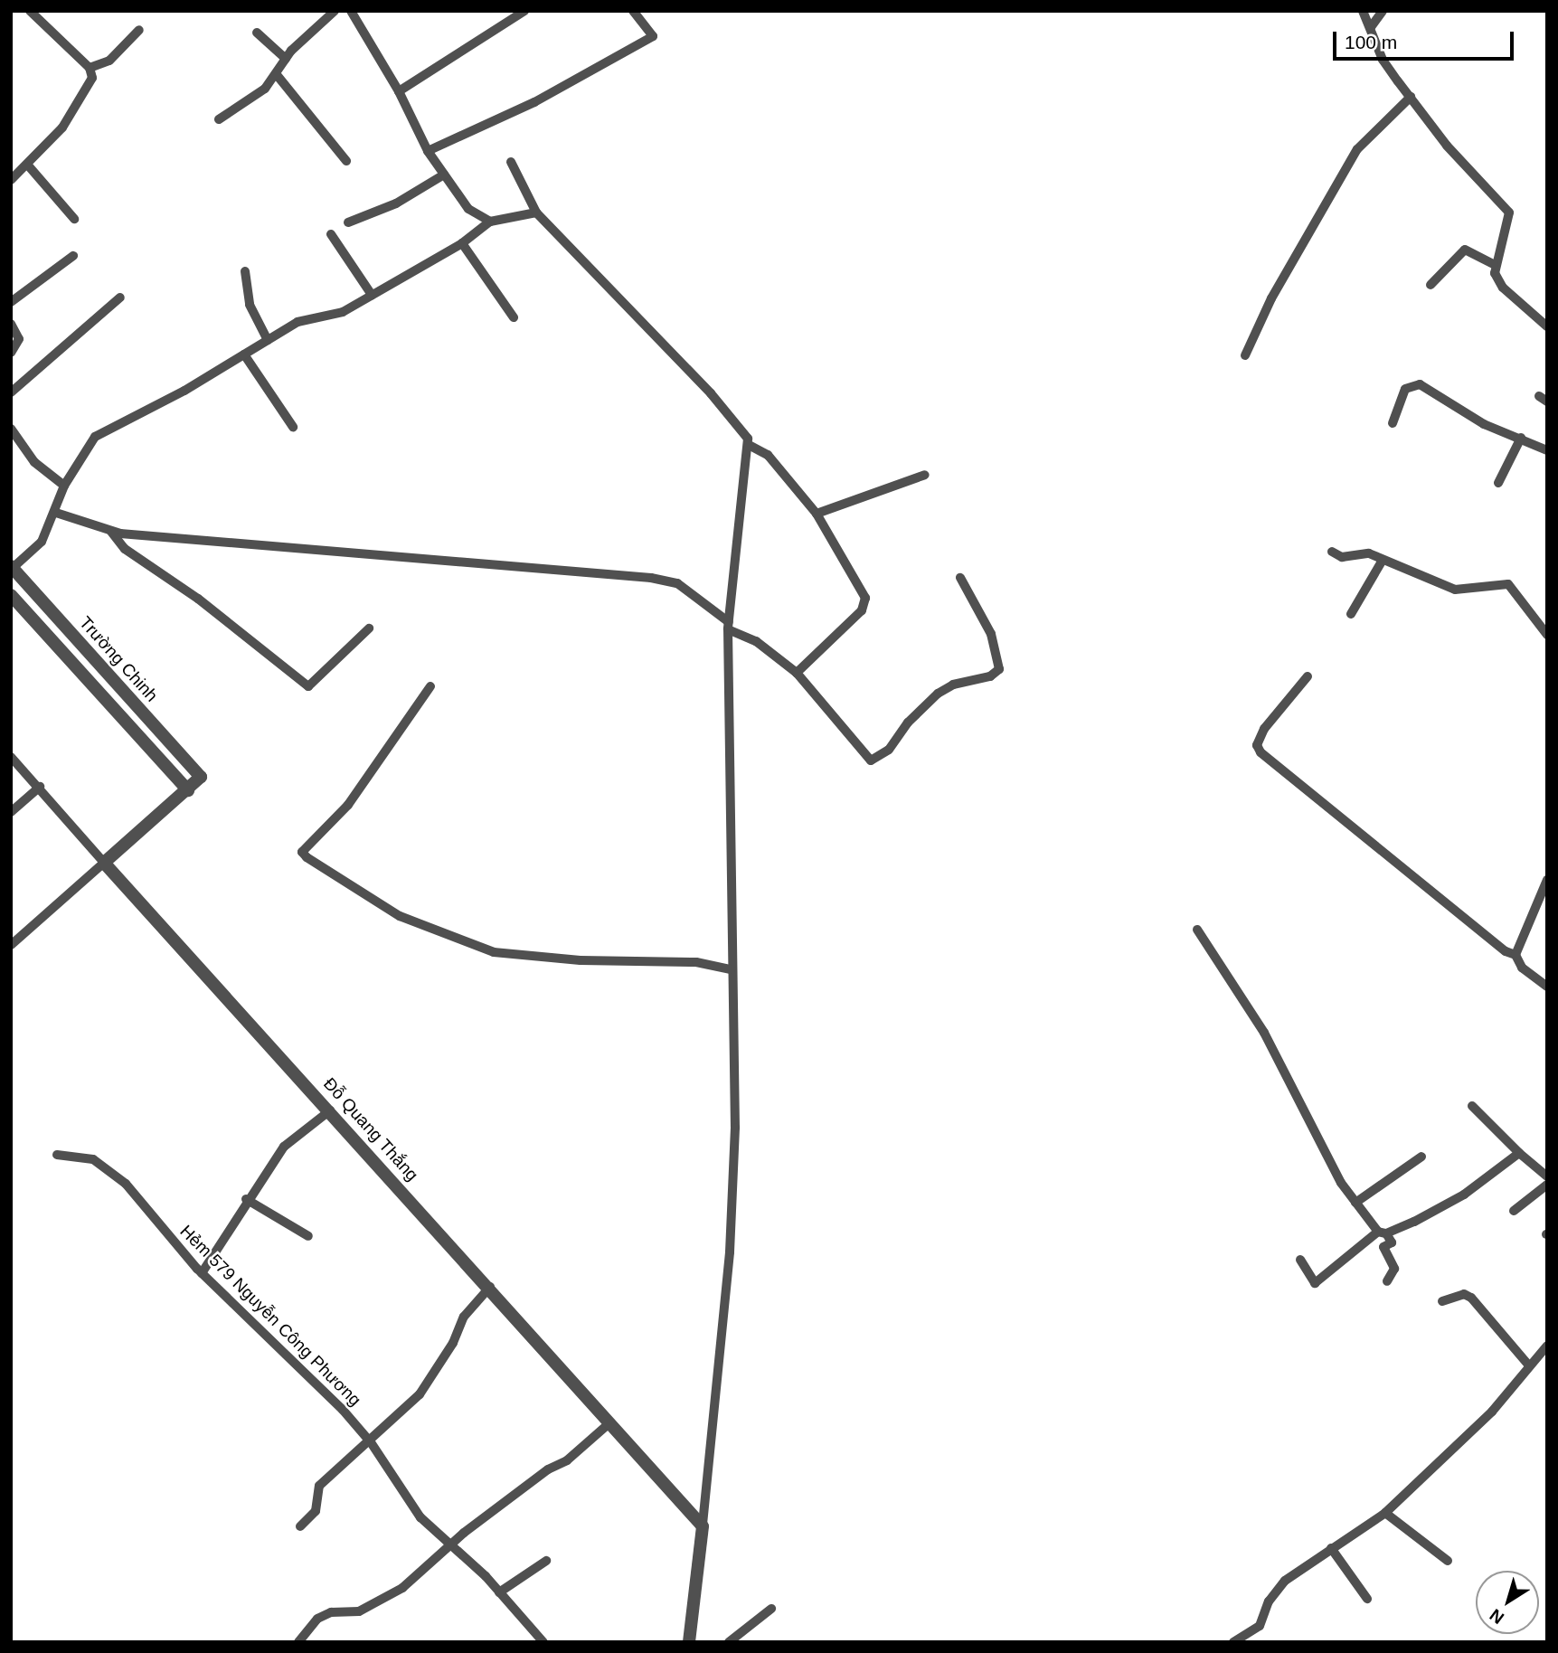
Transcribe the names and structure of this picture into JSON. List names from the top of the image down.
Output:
{
  "streets": {
    "street": ["Trường Chinh", "Đỗ Quang Thắng", "Hẻm 579 Nguyễn Công Phương"]
  },
  "scale_bar": "100 m",
  "north": "bottom left"
}
